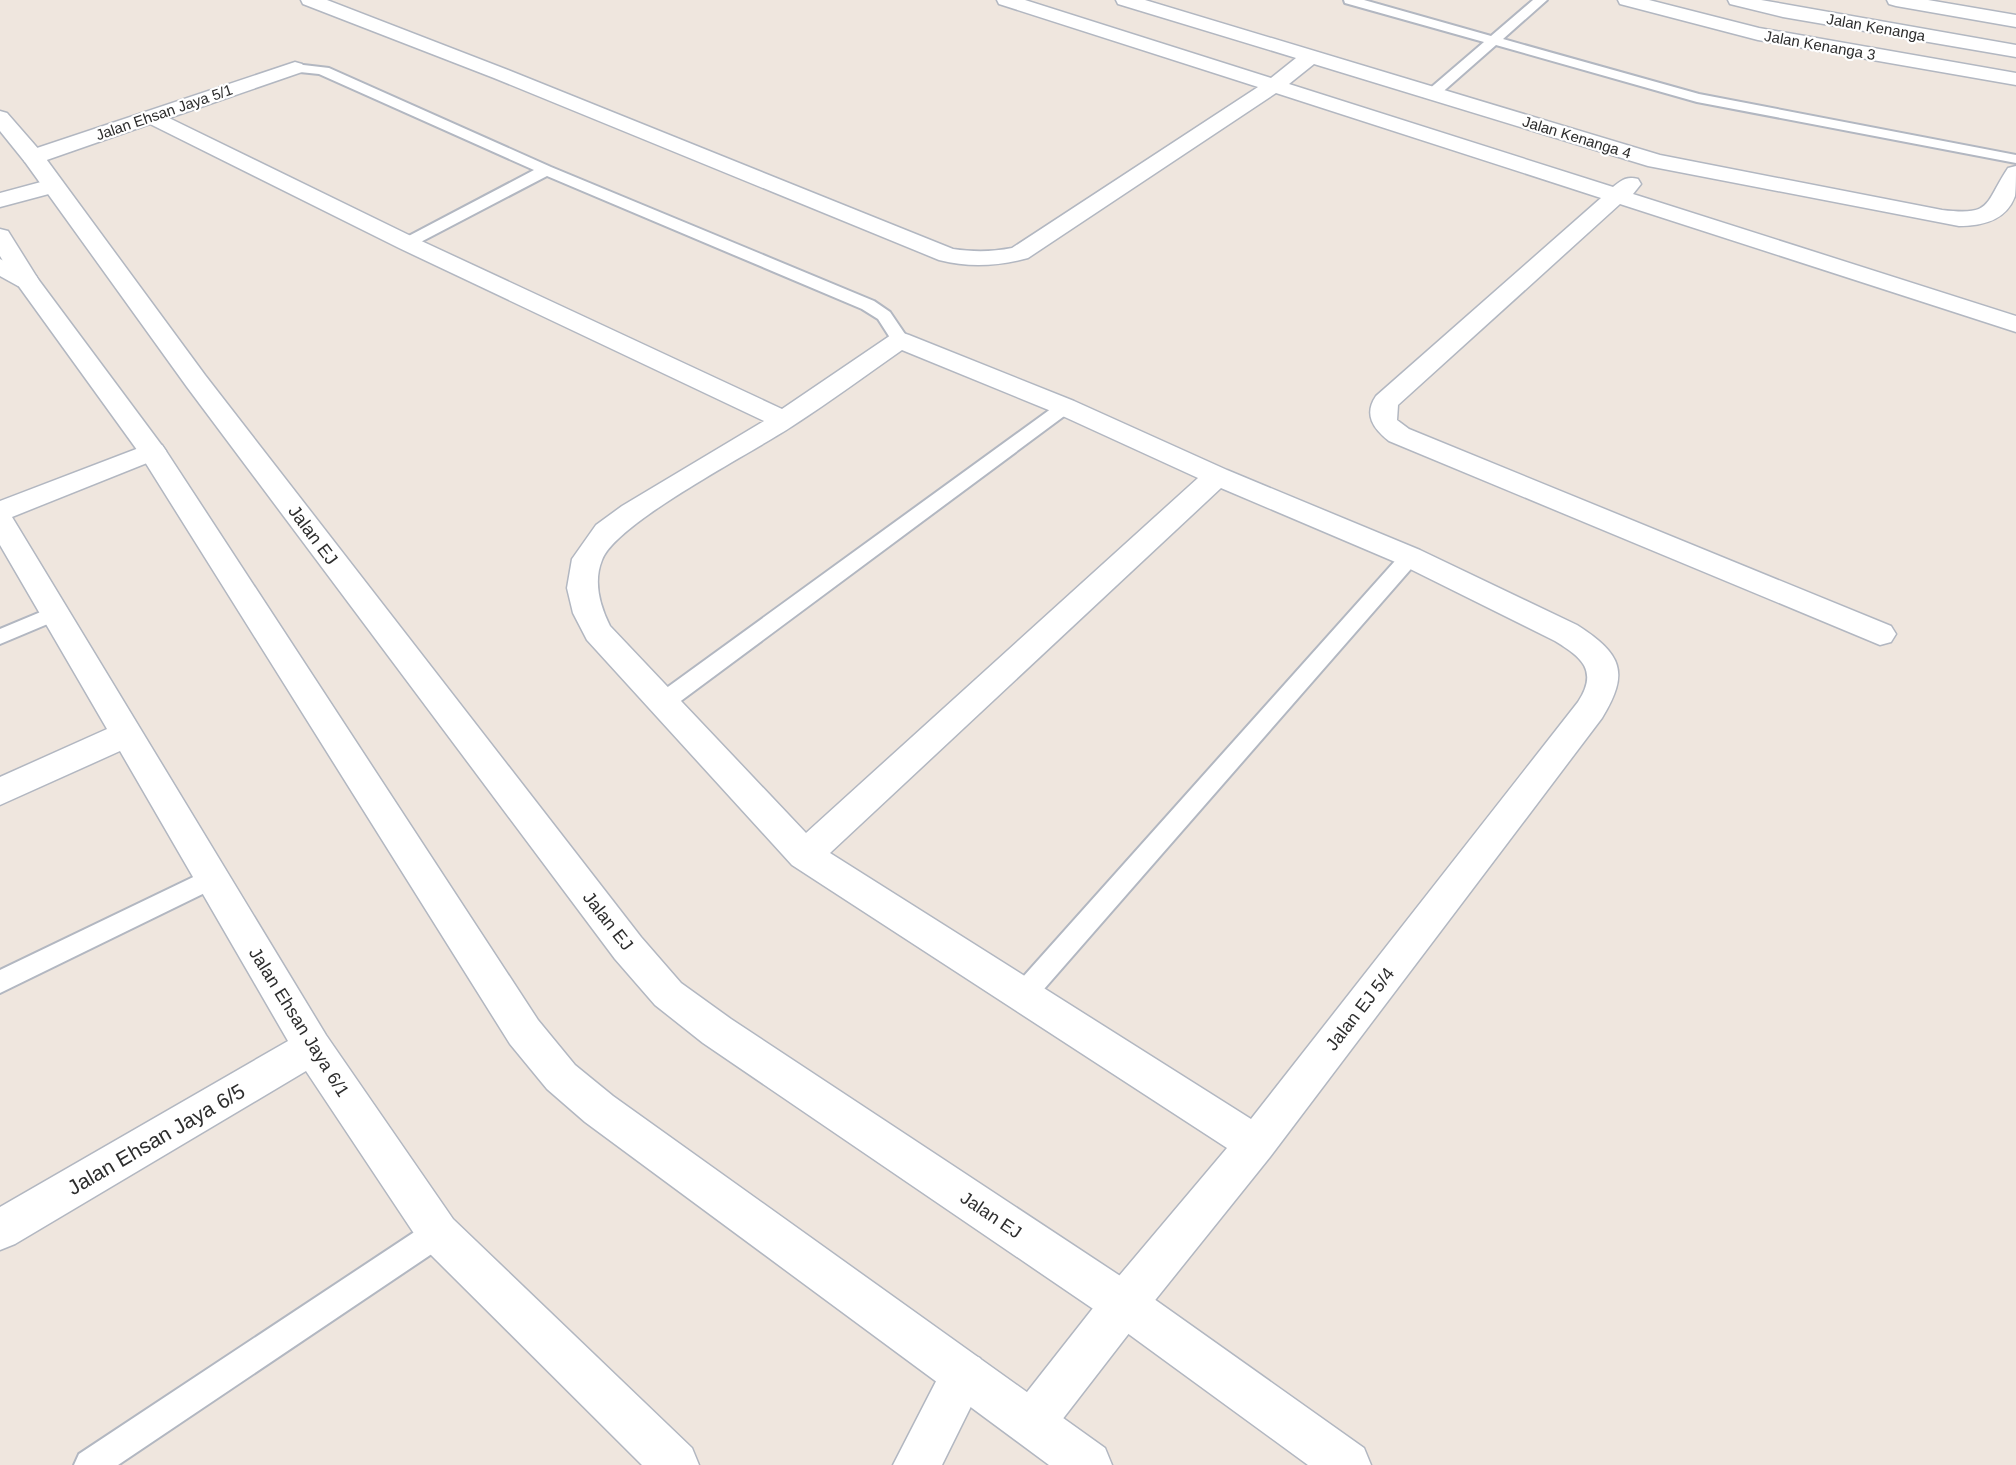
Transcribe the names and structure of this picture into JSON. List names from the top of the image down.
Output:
{
  "streets": {
    "street": [
      "Jalan Kenanga",
      "Jalan Kenanga 3",
      "Jalan Ehsan Jaya 5/1",
      "Jalan Kenanga 4",
      "Jalan EJ",
      "Jalan EJ 5/4",
      "Jalan Ehsan Jaya 6/1",
      "Jalan Ehsan Jaya 6/5"
    ]
  },
  "crossings": [
    ["Jalan Ehsan Jaya 5/1", "Jalan EJ"],
    ["Jalan EJ", "Jalan EJ 5/4"],
    ["Jalan Ehsan Jaya 6/1", "Jalan Ehsan Jaya 6/5"]
  ]
}
